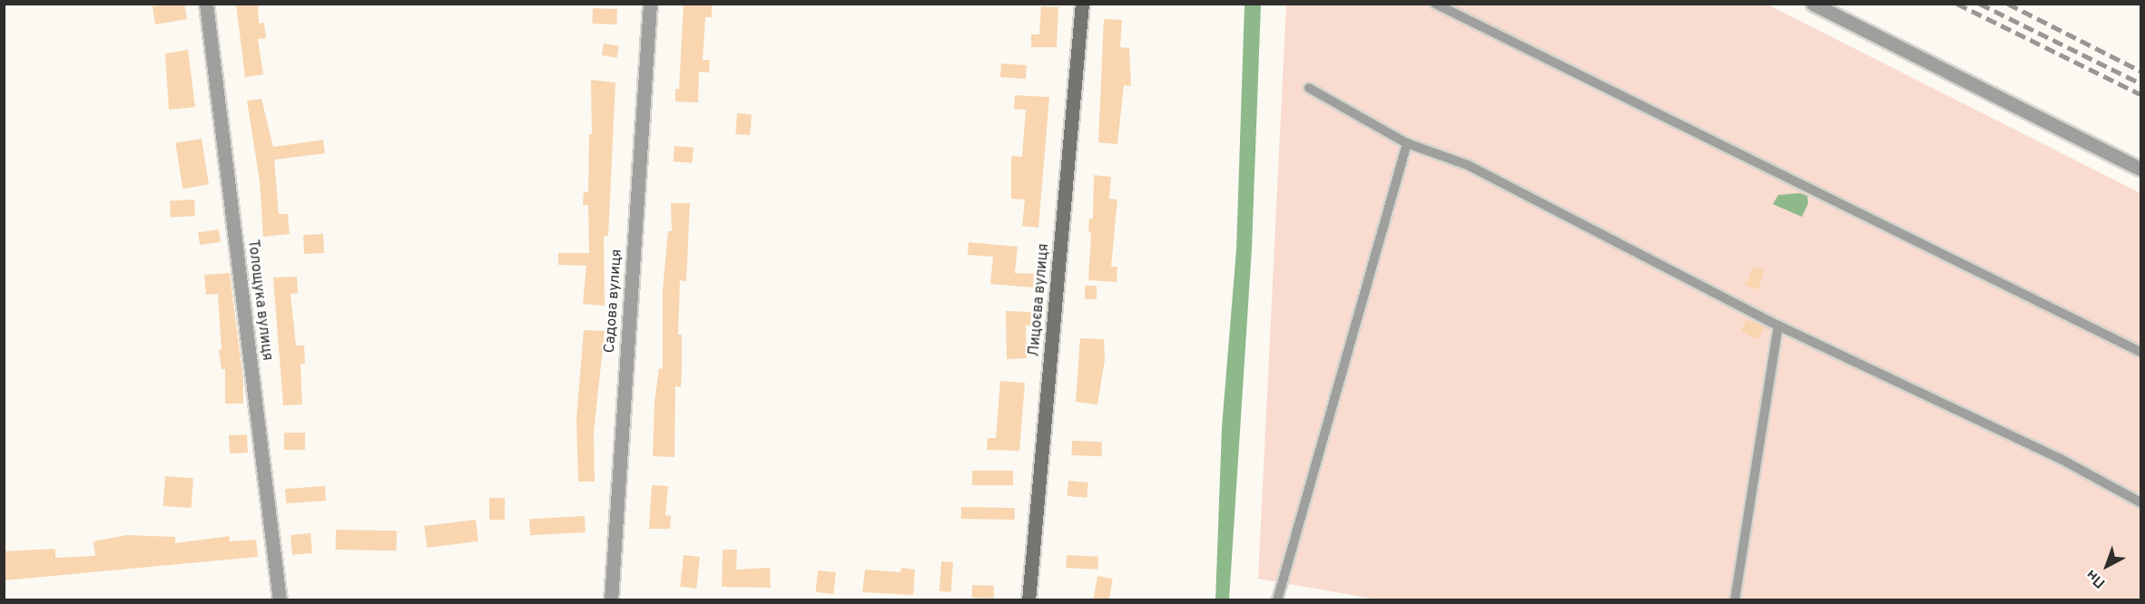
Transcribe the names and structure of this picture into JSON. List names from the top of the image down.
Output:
{
  "streets": {
    "street": ["Толощука вулиця", "Лицоєва вулиця", "Садова вулиця"]
  },
  "north": "bottom left"
}
